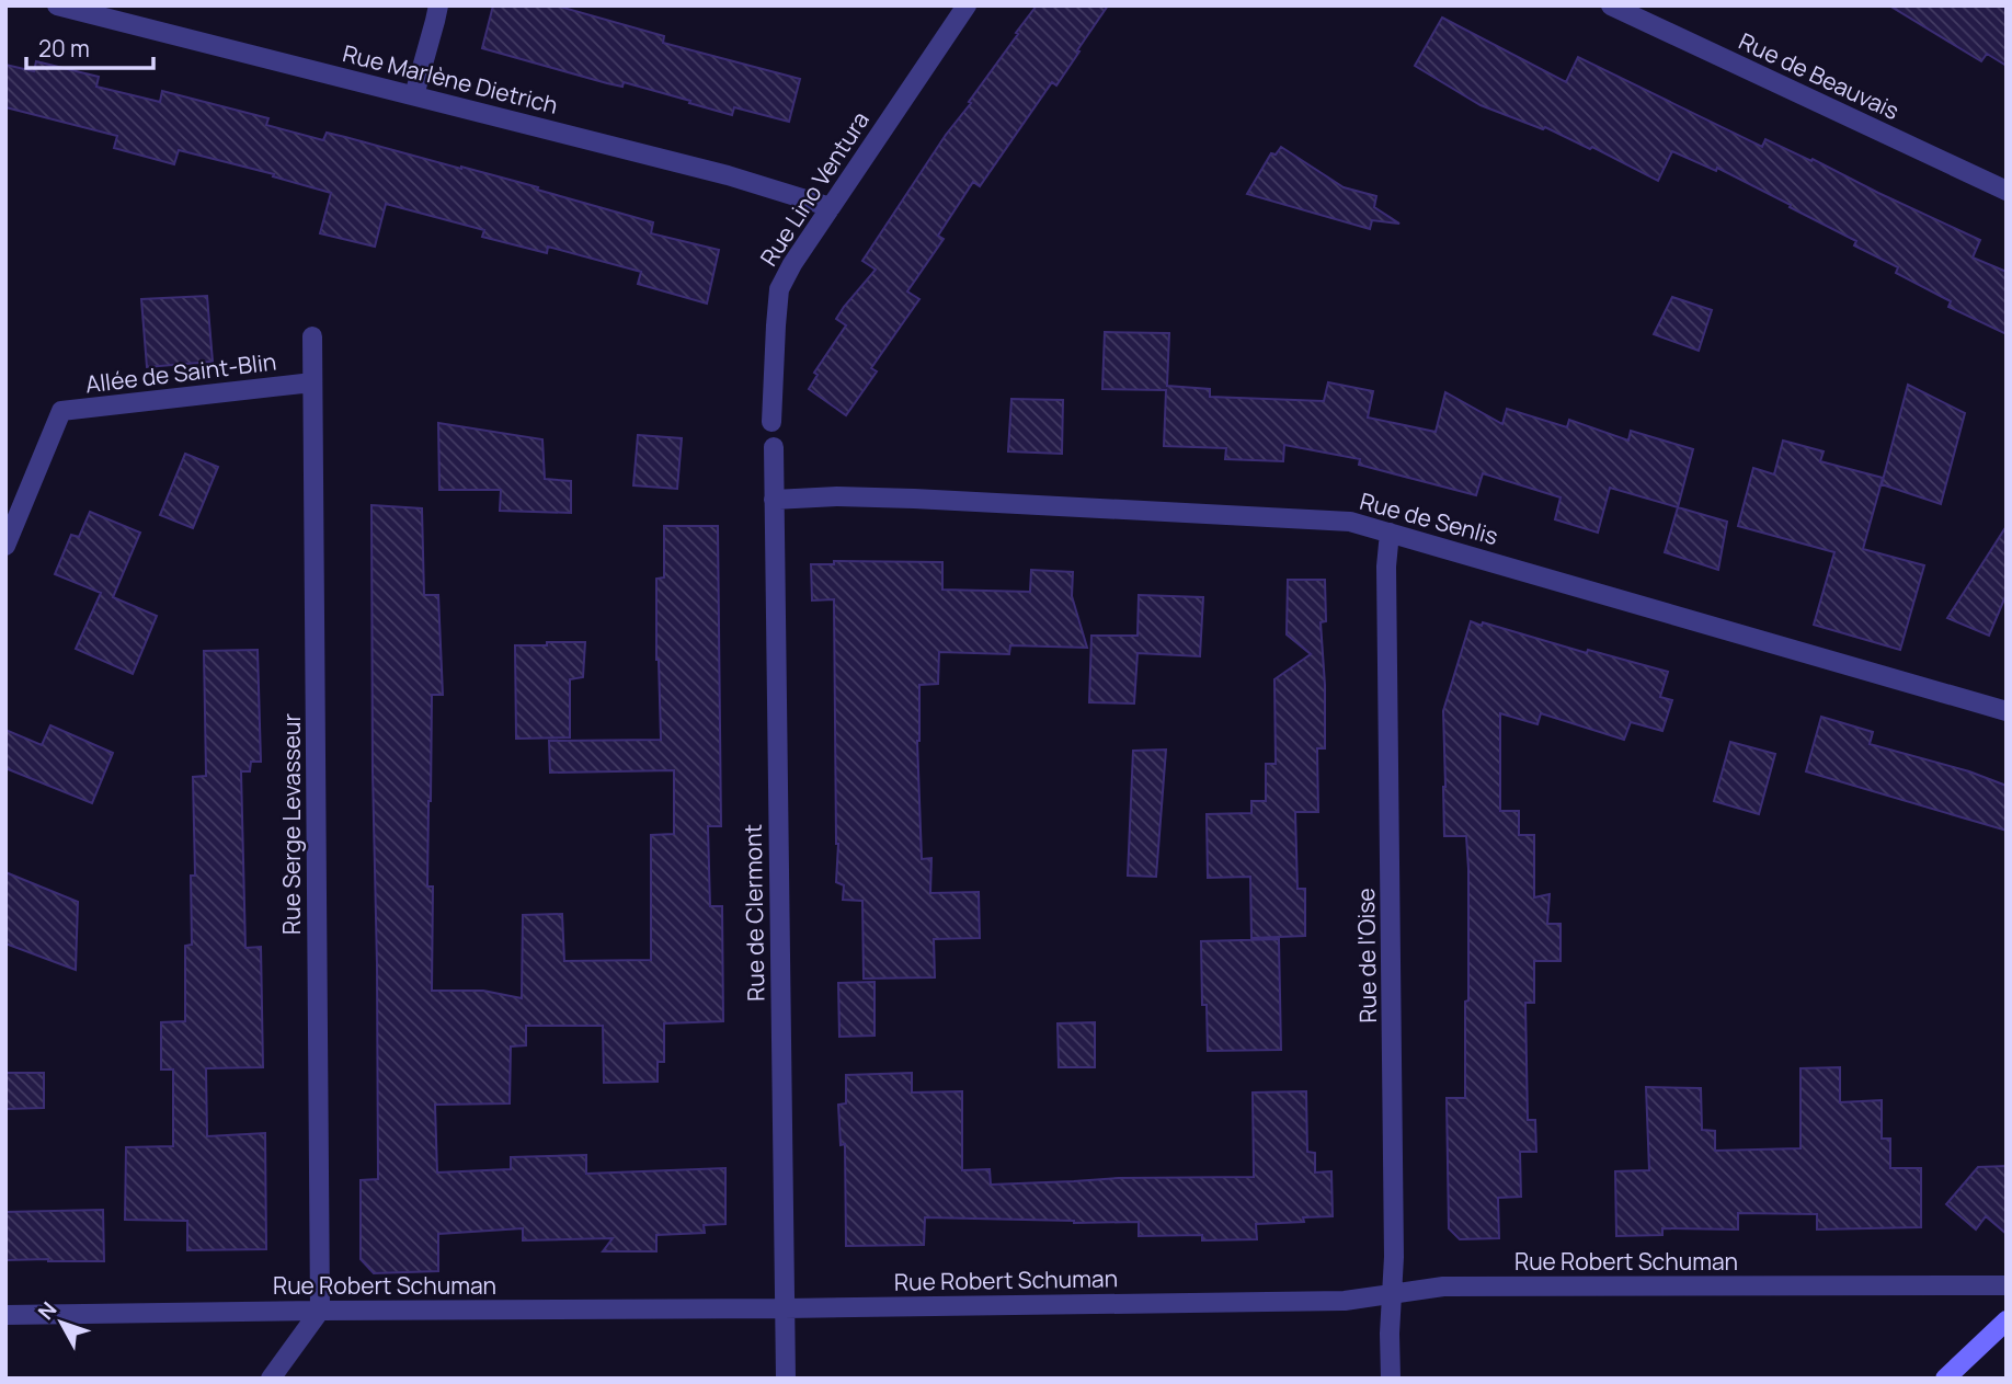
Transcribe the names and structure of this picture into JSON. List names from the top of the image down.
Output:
{
  "streets": {
    "street": [
      "Rue de Beauvais",
      "Rue Marlène Dietrich",
      "Rue Lino Ventura",
      "Allée de Saint-Blin",
      "Rue de Senlis",
      "Rue Serge Levasseur",
      "Rue de Clermont",
      "Rue de l'Oise",
      "Rue Robert Schuman"
    ]
  },
  "crossings": [
    ["Rue Marlène Dietrich", "Rue Lino Ventura"],
    ["Allée de Saint-Blin", "Rue Serge Levasseur"],
    ["Rue de Senlis", "Rue de Clermont"],
    ["Rue de Senlis", "Rue de l'Oise"],
    ["Rue Serge Levasseur", "Rue Robert Schuman"],
    ["Rue de Clermont", "Rue Robert Schuman"],
    ["Rue de l'Oise", "Rue Robert Schuman"]
  ],
  "scale_bar": "20 m",
  "north": "top left"
}
